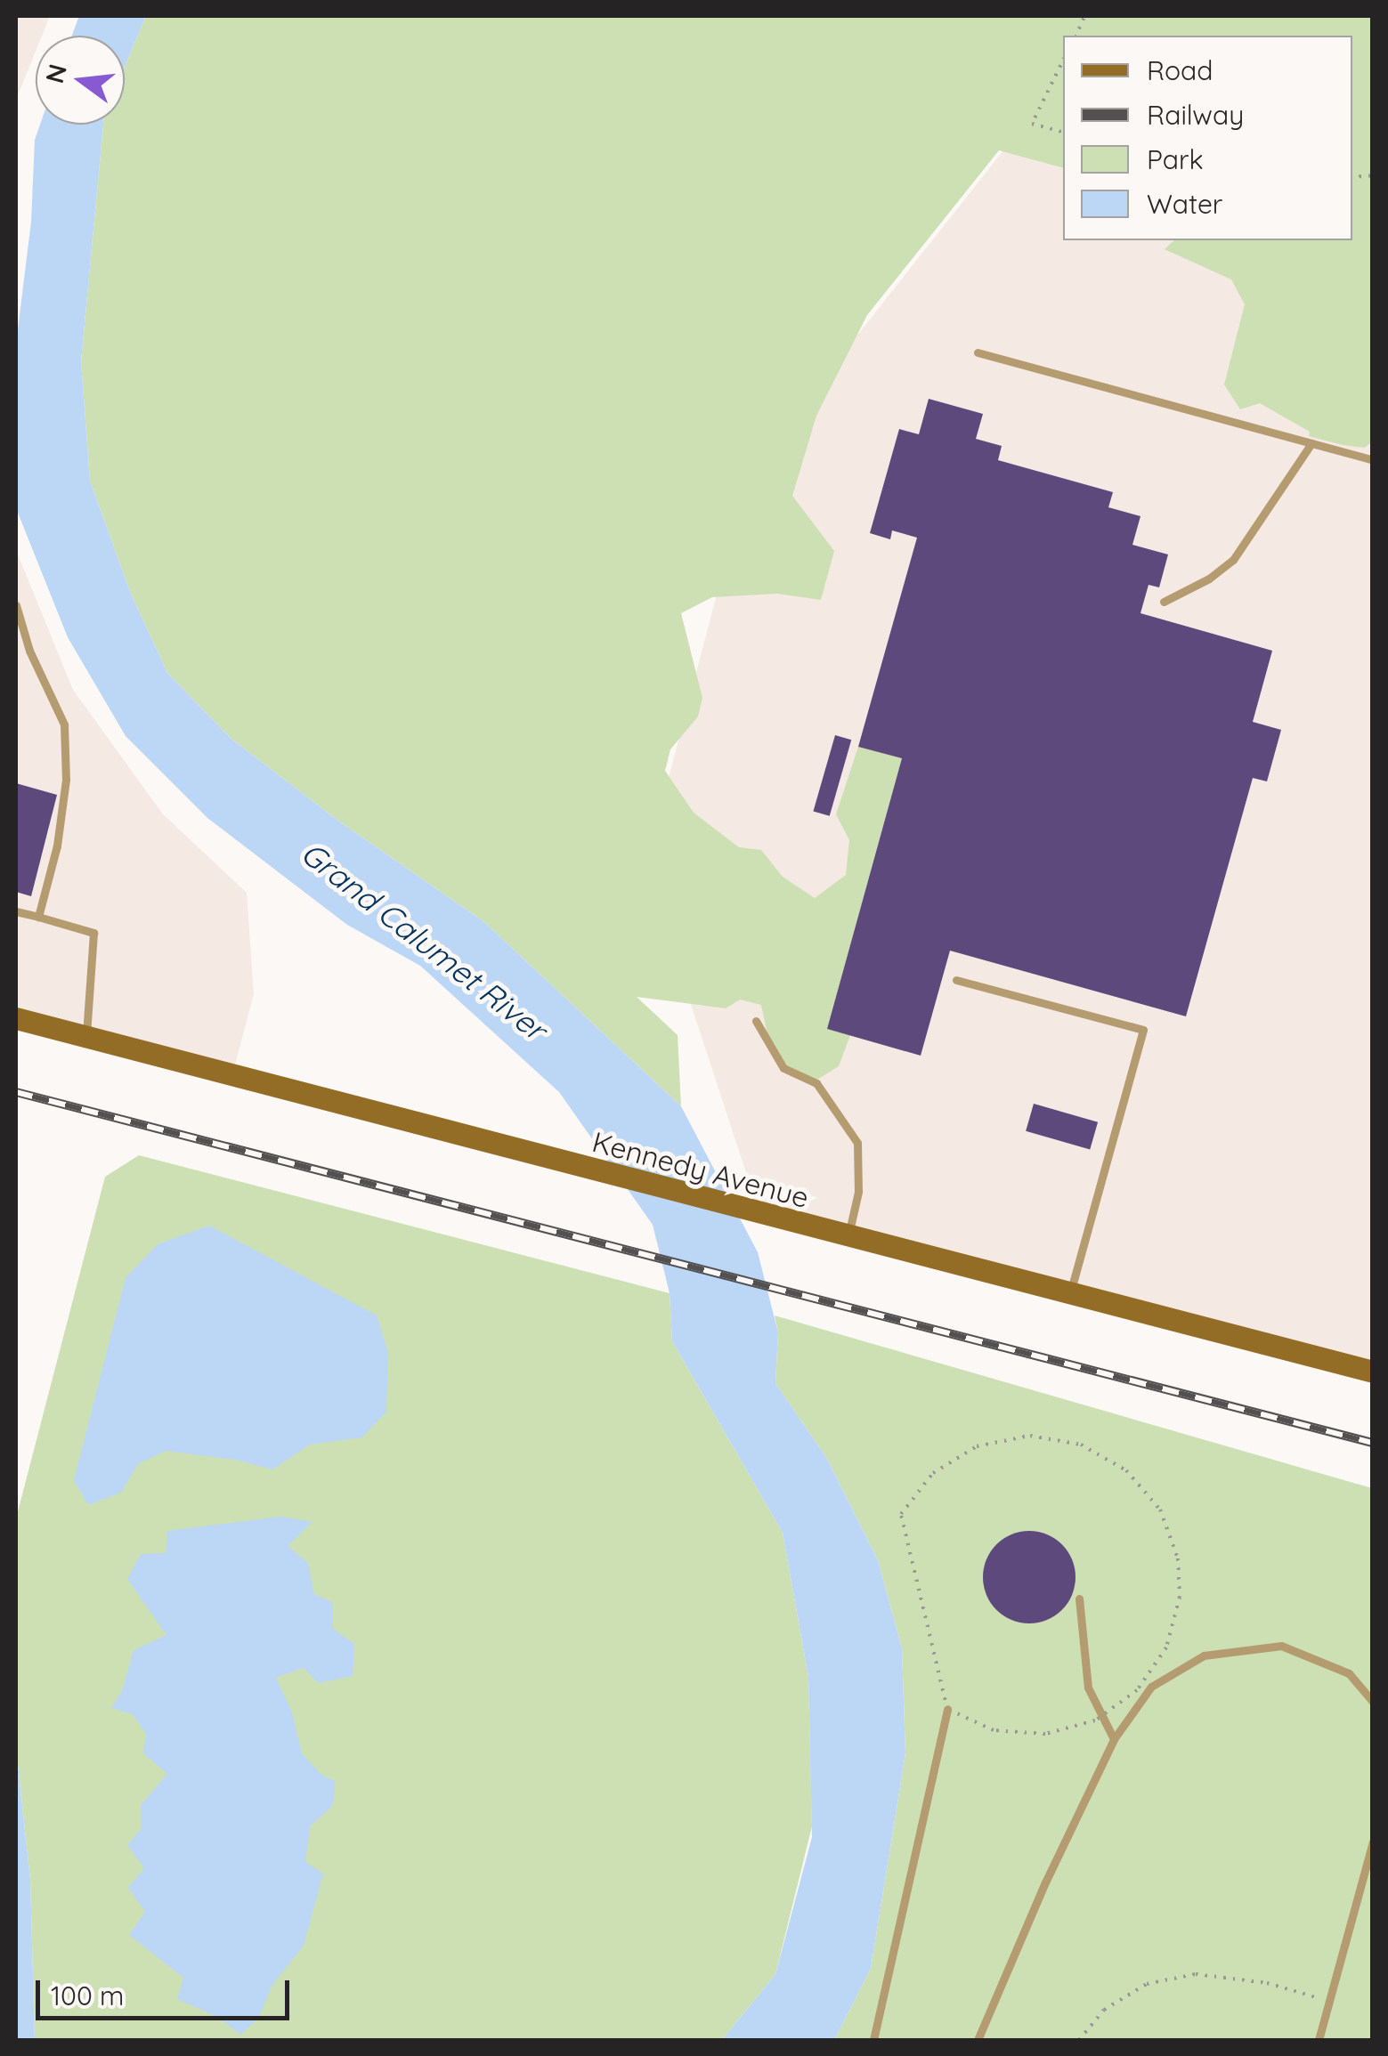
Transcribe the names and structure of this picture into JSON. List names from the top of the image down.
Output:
{
  "streets": {
    "main road": ["Kennedy Avenue"]
  },
  "water": ["Grand Calumet River"],
  "legend": [
    "Road",
    "Railway",
    "Park",
    "Water"
  ],
  "scale_bar": "100 m",
  "north": "left"
}
